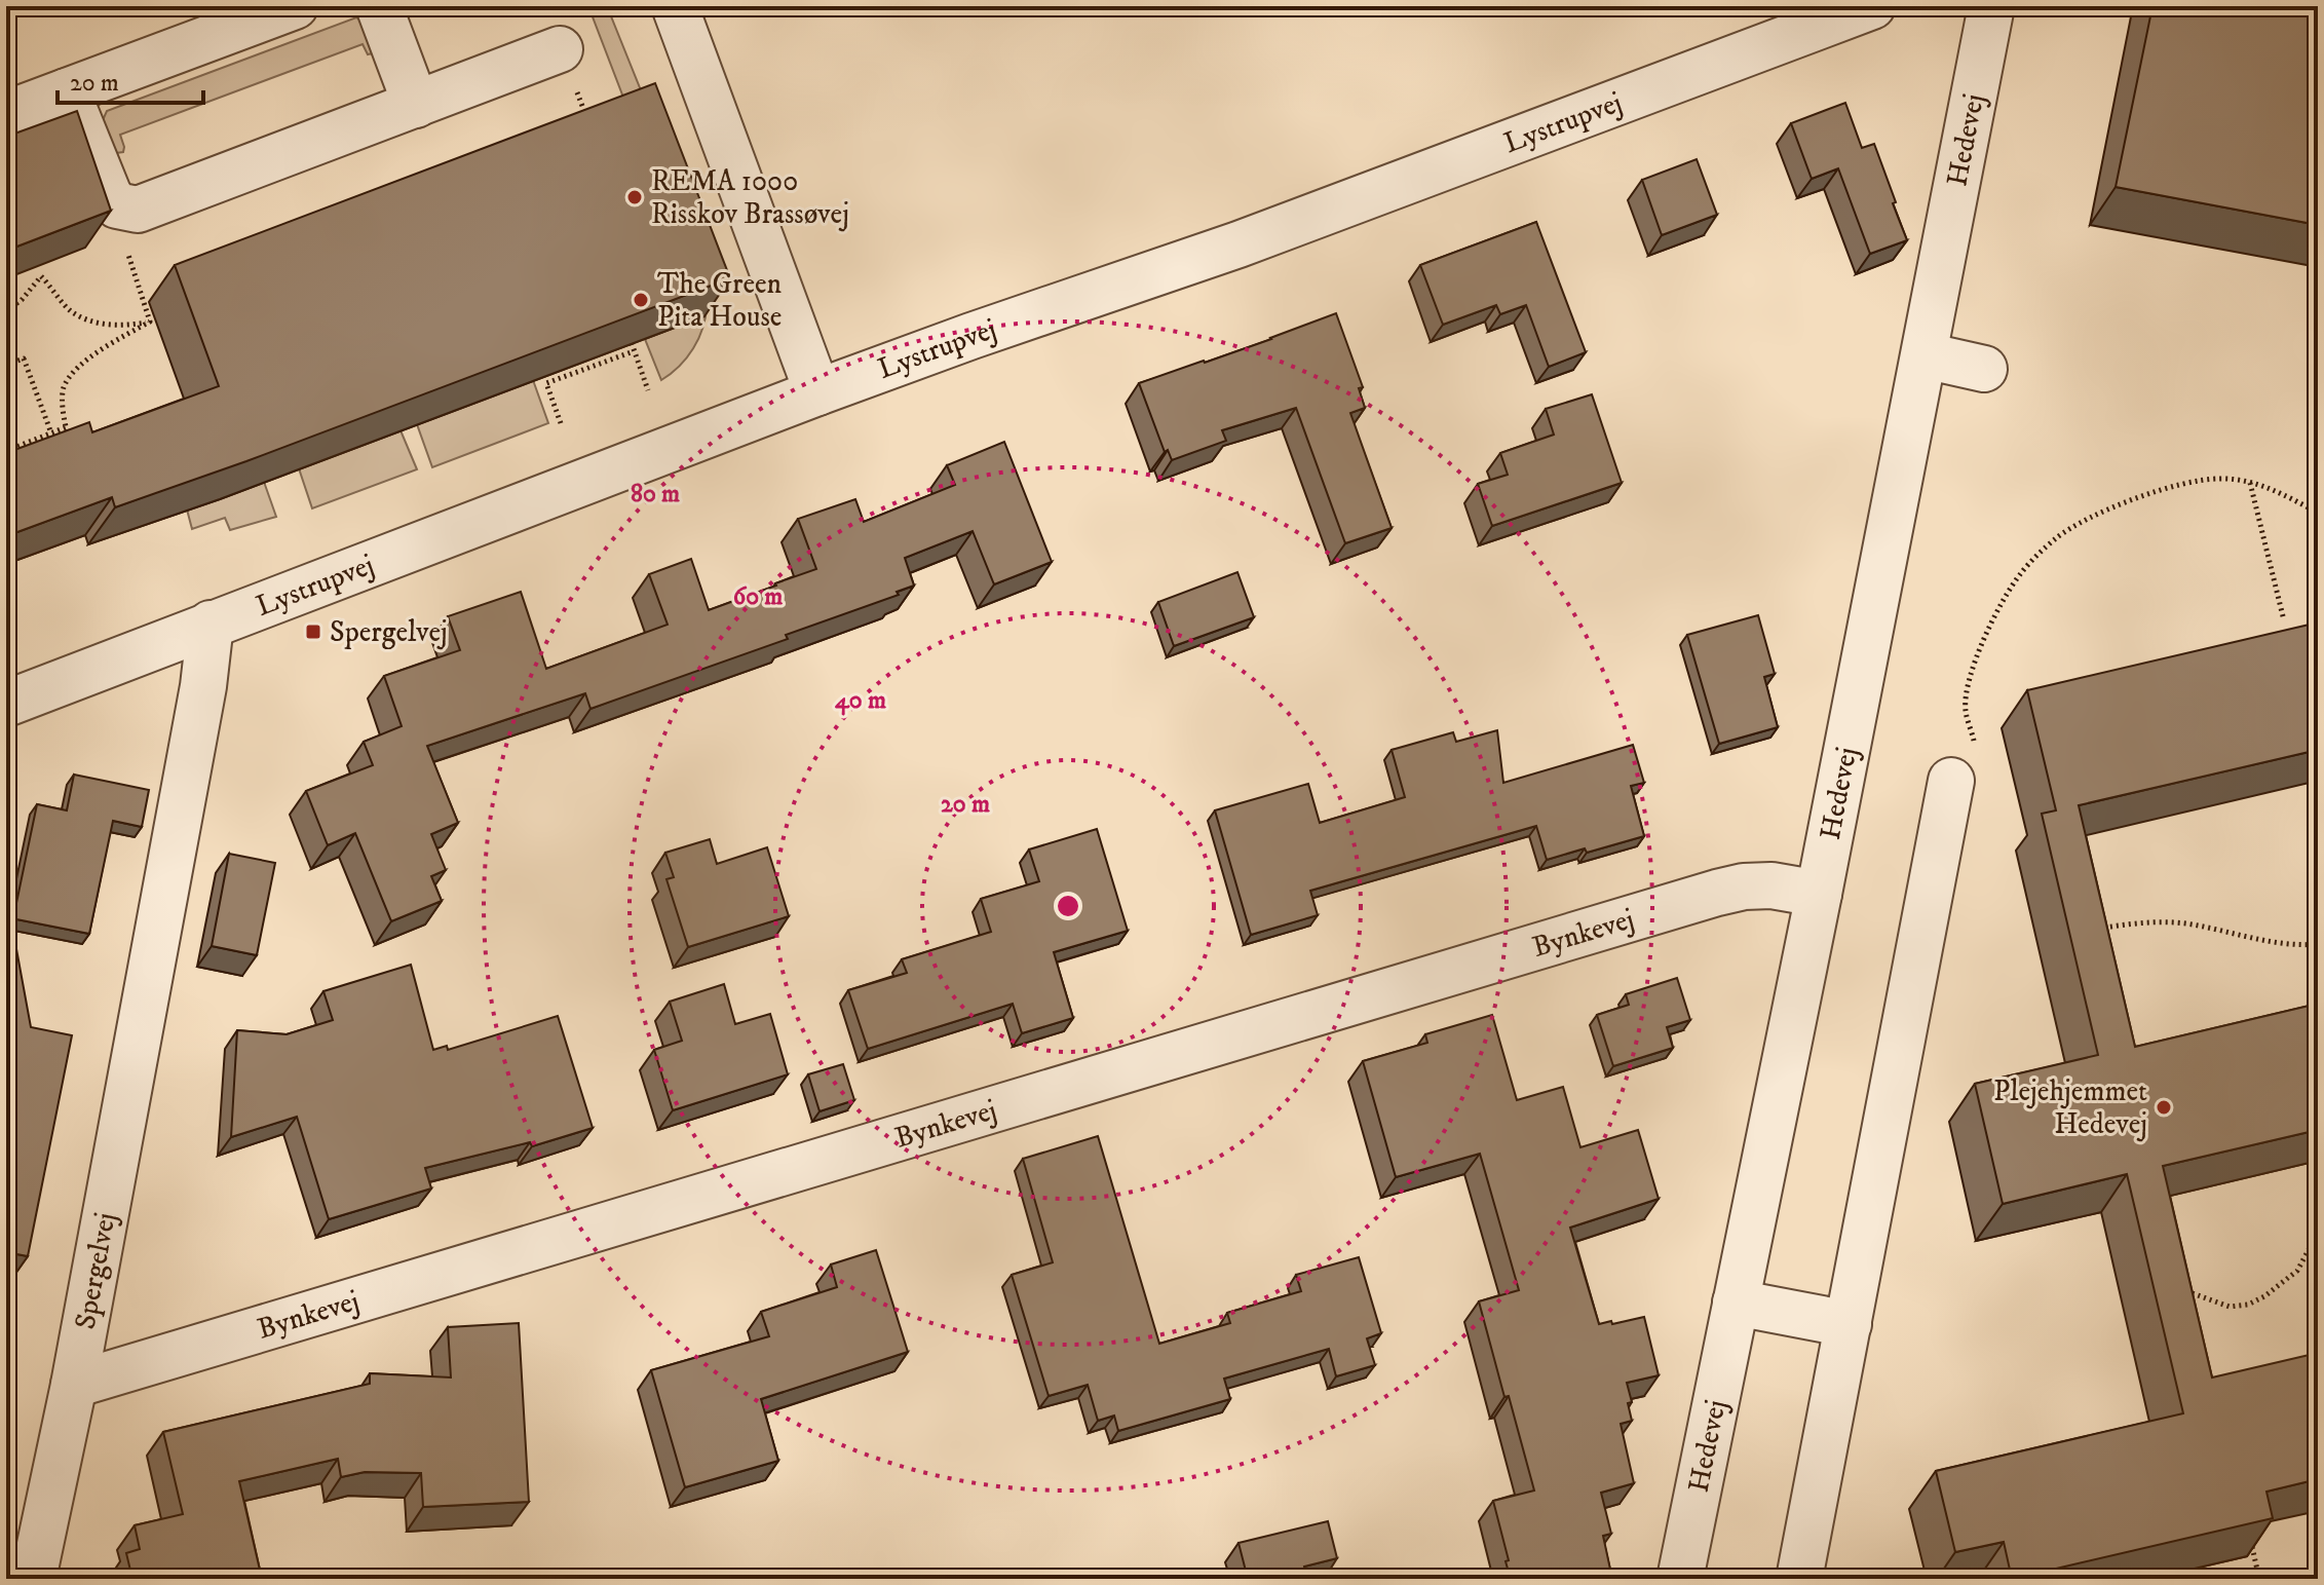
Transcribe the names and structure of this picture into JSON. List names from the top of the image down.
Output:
{
  "streets": {
    "street": [
      "Lystrupvej",
      "Hedevej",
      "Bynkevej",
      "Spergelvej"
    ]
  },
  "crossings": [
    ["Lystrupvej", "Spergelvej"],
    ["Hedevej", "Bynkevej"],
    ["Bynkevej", "Spergelvej"]
  ],
  "places": {
    "other": ["REMA 1000 Risskov Brassøvej", "The Green Pita House", "Plejehjemmet Hedevej"],
    "transit": ["Spergelvej"]
  },
  "scale_bar": "20 m",
  "rings": [
    "80 m",
    "60 m",
    "40 m",
    "20 m"
  ]
}
